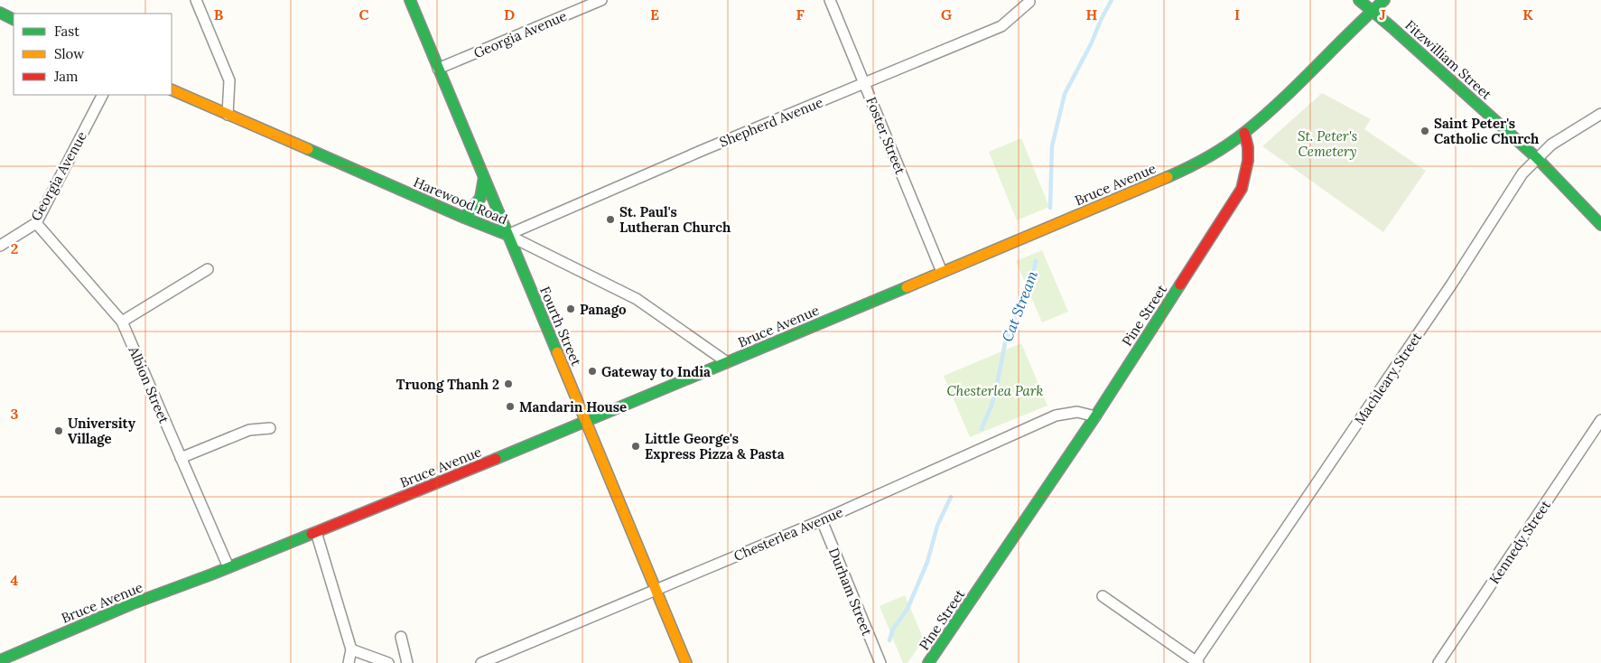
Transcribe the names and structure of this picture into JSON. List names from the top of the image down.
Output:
{
  "streets": {
    "street": [
      "Georgia Avenue",
      "Fitzwilliam Street",
      "Shepherd Avenue",
      "Foster Street",
      "Bruce Avenue",
      "Harewood Road",
      "Pine Street",
      "Fourth Street",
      "Machleary Street",
      "Albion Street",
      "Chesterlea Avenue",
      "Kennedy Street",
      "Durham Street"
    ]
  },
  "crossings": [
    ["Georgia Avenue", "Fourth Street"],
    ["Georgia Avenue", "Albion Street"],
    ["Fitzwilliam Street", "Machleary Street"],
    ["Shepherd Avenue", "Foster Street"],
    ["Shepherd Avenue", "Harewood Road"],
    ["Shepherd Avenue", "Fourth Street"],
    ["Foster Street", "Bruce Avenue"],
    ["Bruce Avenue", "Harewood Road"],
    ["Bruce Avenue", "Pine Street"],
    ["Bruce Avenue", "Fourth Street"],
    ["Bruce Avenue", "Albion Street"],
    ["Harewood Road", "Fourth Street"],
    ["Pine Street", "Chesterlea Avenue"],
    ["Fourth Street", "Chesterlea Avenue"],
    ["Chesterlea Avenue", "Durham Street"]
  ],
  "water": ["Cat Stream"],
  "parks": ["St. Peter's Cemetery", "Chesterlea Park"],
  "places": [
    "Saint Peter's Catholic Church",
    "St. Paul's Lutheran Church",
    "Panago",
    "Gateway to India",
    "Truong Thanh 2",
    "Mandarin House",
    "University Village",
    "Little George's Express Pizza & Pasta"
  ],
  "legend": ["Fast", "Slow", "Jam"],
  "grid": {
    "columns": [
      "B",
      "C",
      "D",
      "E",
      "F",
      "G",
      "H",
      "I",
      "J",
      "K"
    ],
    "rows": ["2", "3", "4"]
  }
}
